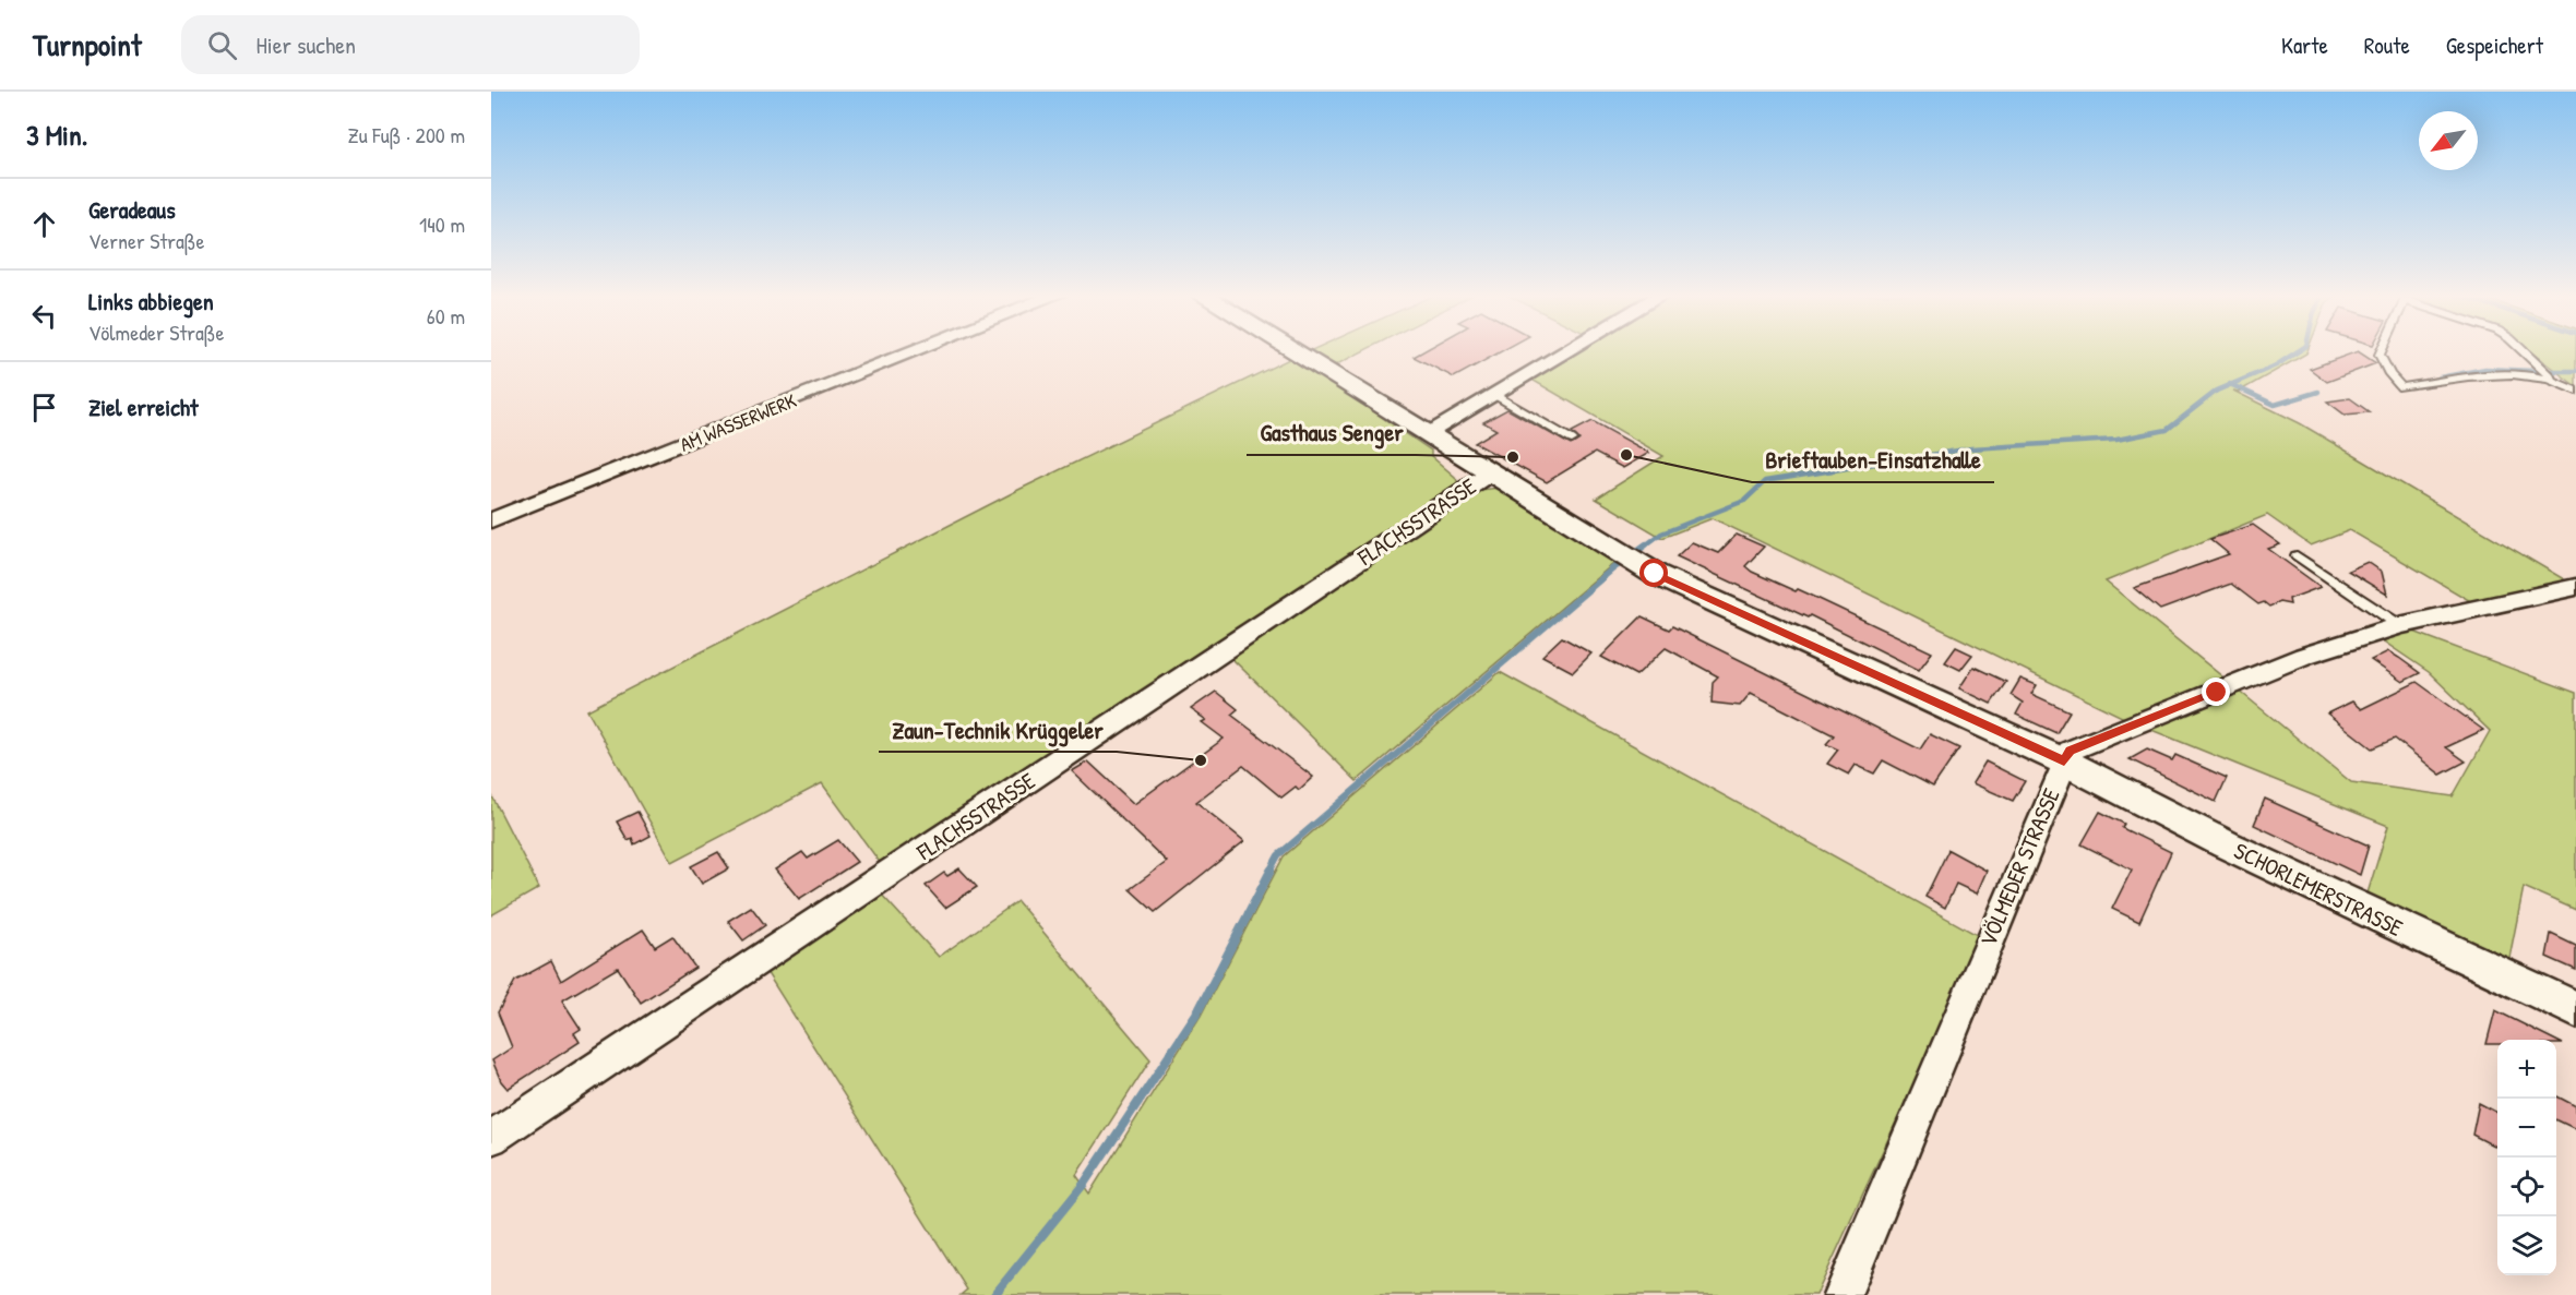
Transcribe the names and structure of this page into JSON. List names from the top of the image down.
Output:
{
  "streets": {
    "street": [
      "AM WASSERWERK",
      "FLACHSSTRASSE",
      "VÖLMEDER STRASSE",
      "SCHORLEMERSTRASSE"
    ]
  },
  "crossings": [
    ["FLACHSSTRASSE", "SCHORLEMERSTRASSE"],
    ["VÖLMEDER STRASSE", "SCHORLEMERSTRASSE"]
  ],
  "places": ["Brieftauben-Einsatzhalle", "Gasthaus Senger", "Zaun-Technik Krüggeler"],
  "north": "bottom left",
  "page": {
    "header": "Turnpoint",
    "search": "Hier suchen",
    "nav": ["Karte", "Route", "Gespeichert"],
    "heading": ["3 Min.", "Zu Fuß · 200 m"],
    "list": [
      ["Geradeaus", "Verner Straße", "140 m"],
      ["Links abbiegen", "Völmeder Straße", "60 m"],
      "Ziel erreicht"
    ],
    "map_buttons": ["+", "−"]
  }
}
